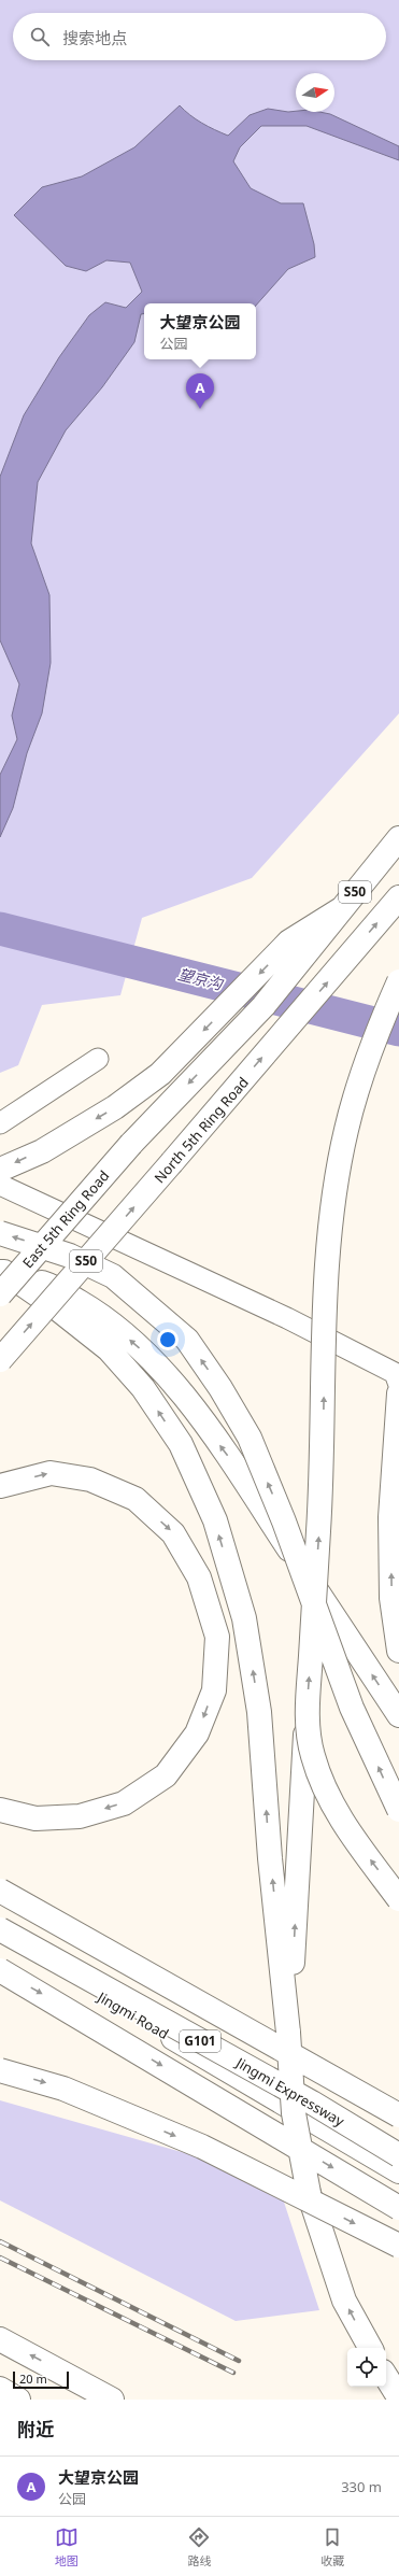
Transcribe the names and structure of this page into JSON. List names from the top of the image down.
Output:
{
  "streets": {
    "main road": [
      "S50",
      "North 5th Ring Road",
      "East 5th Ring Road",
      "Jingmi Road",
      "G101",
      "Jingmi Expressway"
    ]
  },
  "crossings": [
    ["S50", "East 5th Ring Road"]
  ],
  "water": ["望京沟"],
  "scale_bar": "20 m",
  "north": "right",
  "page": {
    "search": "搜索地点",
    "popup": ["大望京公园", "公园"],
    "pins": "A",
    "scale": "20 m",
    "heading": "附近",
    "list": [
      {
        "mark": "A",
        "name": "大望京公园",
        "note": "公园",
        "value": "330 m"
      }
    ],
    "nav": ["地图", "路线", "收藏"]
  }
}
